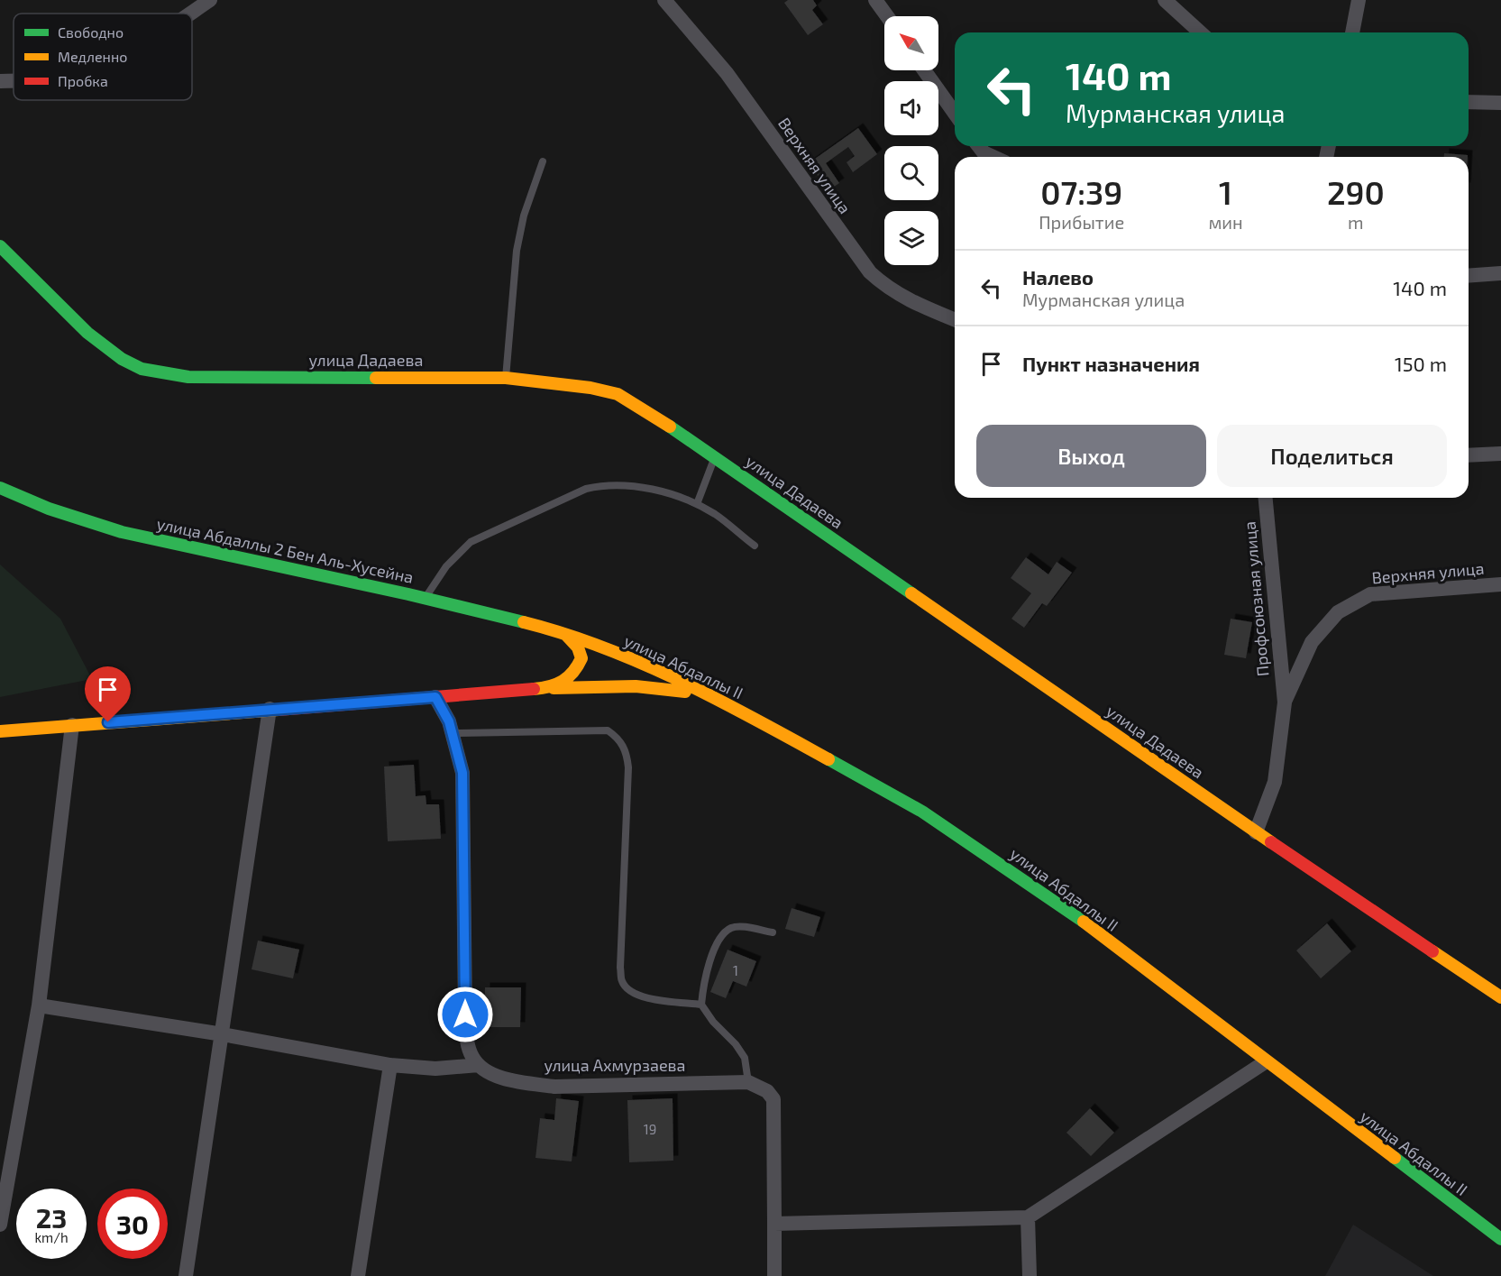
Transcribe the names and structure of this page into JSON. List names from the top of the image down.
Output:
{
  "streets": {
    "street": [
      "Верхняя улица",
      "улица Дадаева",
      "улица Абдаллы 2 Бен Аль-Хусейна",
      "Профсоюзная улица",
      "улица Абдаллы II",
      "улица Ахмурзаева"
    ]
  },
  "crossings": [
    ["Верхняя улица", "Профсоюзная улица"],
    ["улица Абдаллы 2 Бен Аль-Хусейна", "улица Абдаллы II"]
  ],
  "house_numbers": ["1", "19"],
  "legend": ["Свободно", "Медленно", "Пробка"],
  "north": "top left",
  "page": {
    "turn": ["140 m", "Мурманская улица"],
    "eta": [
      "07:39",
      "Прибытие",
      "1",
      "мин",
      "290",
      "m"
    ],
    "list": [
      {
        "name": "Налево",
        "note": "Мурманская улица",
        "value": "140 m"
      },
      {
        "name": "Пункт назначения",
        "value": "150 m"
      }
    ],
    "buttons": ["Выход", "Поделиться"],
    "speed": "23 km/h",
    "limit": "30"
  }
}
